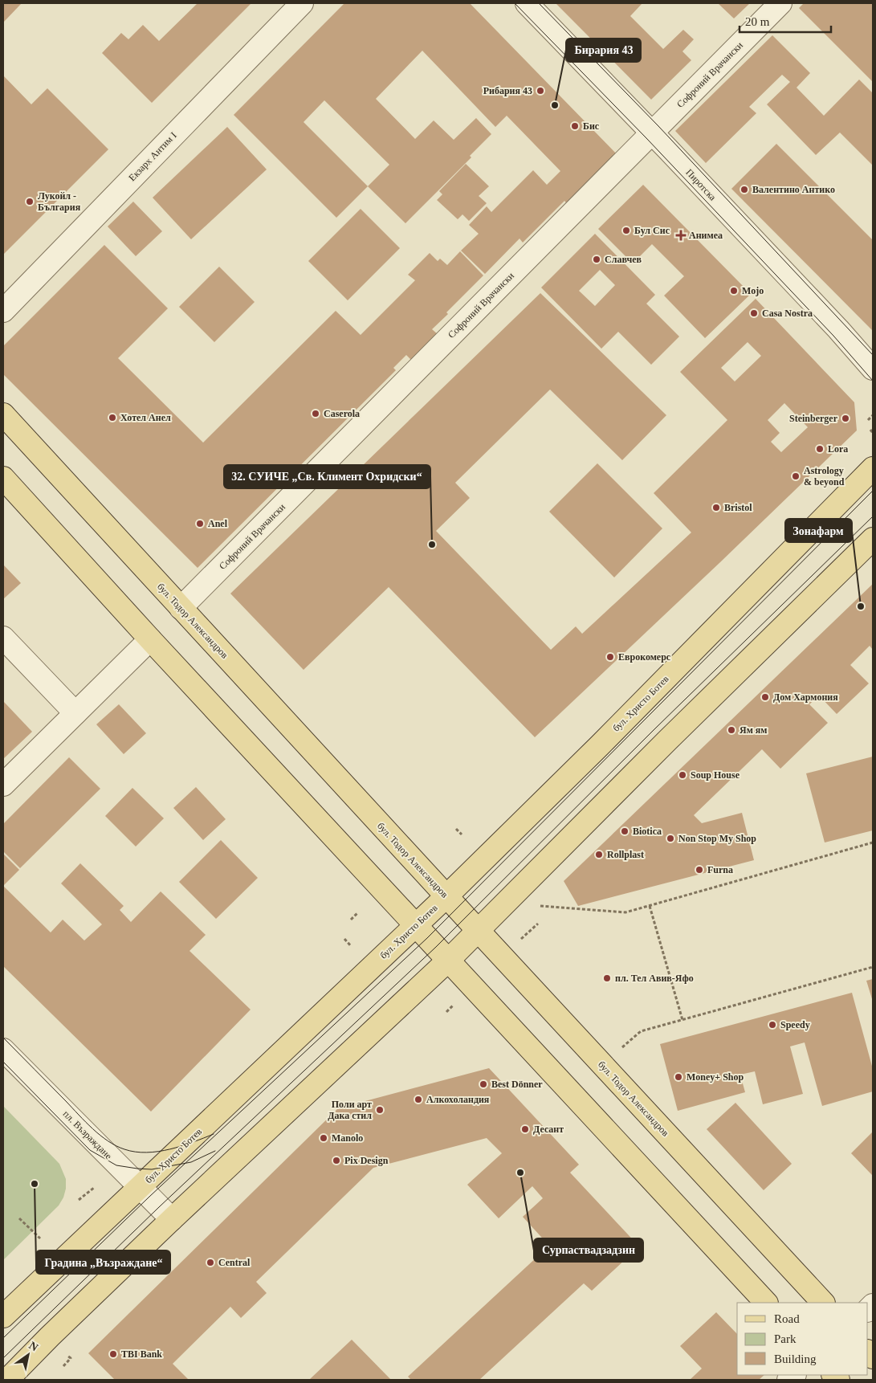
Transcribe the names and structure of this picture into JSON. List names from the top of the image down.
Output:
{
  "streets": {
    "main road": ["бул. Тодор Александров", "бул. Христо Ботев"],
    "street": [
      "Софроний Врачански",
      "Екзарх Антим I",
      "Пиротска",
      "пл. Възраждане"
    ]
  },
  "crossings": [
    ["Софроний Врачански", "Пиротска"],
    ["Софроний Врачански", "бул. Тодор Александров"],
    ["бул. Тодор Александров", "бул. Христо Ботев"],
    ["бул. Христо Ботев", "пл. Възраждане"]
  ],
  "places": {
    "other": [
      "Рибария 43",
      "Бирария 43",
      "Бис",
      "Валентино Антико",
      "Лукойл - България",
      "Бул Сис",
      "Славчев",
      "Mojo",
      "Casa Nostra",
      "Caserola",
      "Хотел Анел",
      "Steinberger",
      "Lora",
      "Astrology & beyond",
      "Bristol",
      "Anel",
      "32. СУИЧЕ „Св. Климент Охридски“",
      "Зонафарм",
      "Еврокомерс",
      "Дом Хармония",
      "Ям ям",
      "Soup House",
      "Biotica",
      "Non Stop My Shop",
      "Rollplast",
      "Furna",
      "пл. Тел Авив-Яфо",
      "Speedy",
      "Money+ Shop",
      "Best Dönner",
      "Алкохоландия",
      "Поли арт Дака стил",
      "Десант",
      "Manolo",
      "Pix Design",
      "Сурпаствадзадзин",
      "Градина „Възраждане“",
      "Central",
      "TBI Bank"
    ],
    "health": ["Анимеа"]
  },
  "legend": ["Road", "Park", "Building"],
  "scale_bar": "20 m",
  "north": "top right"
}
